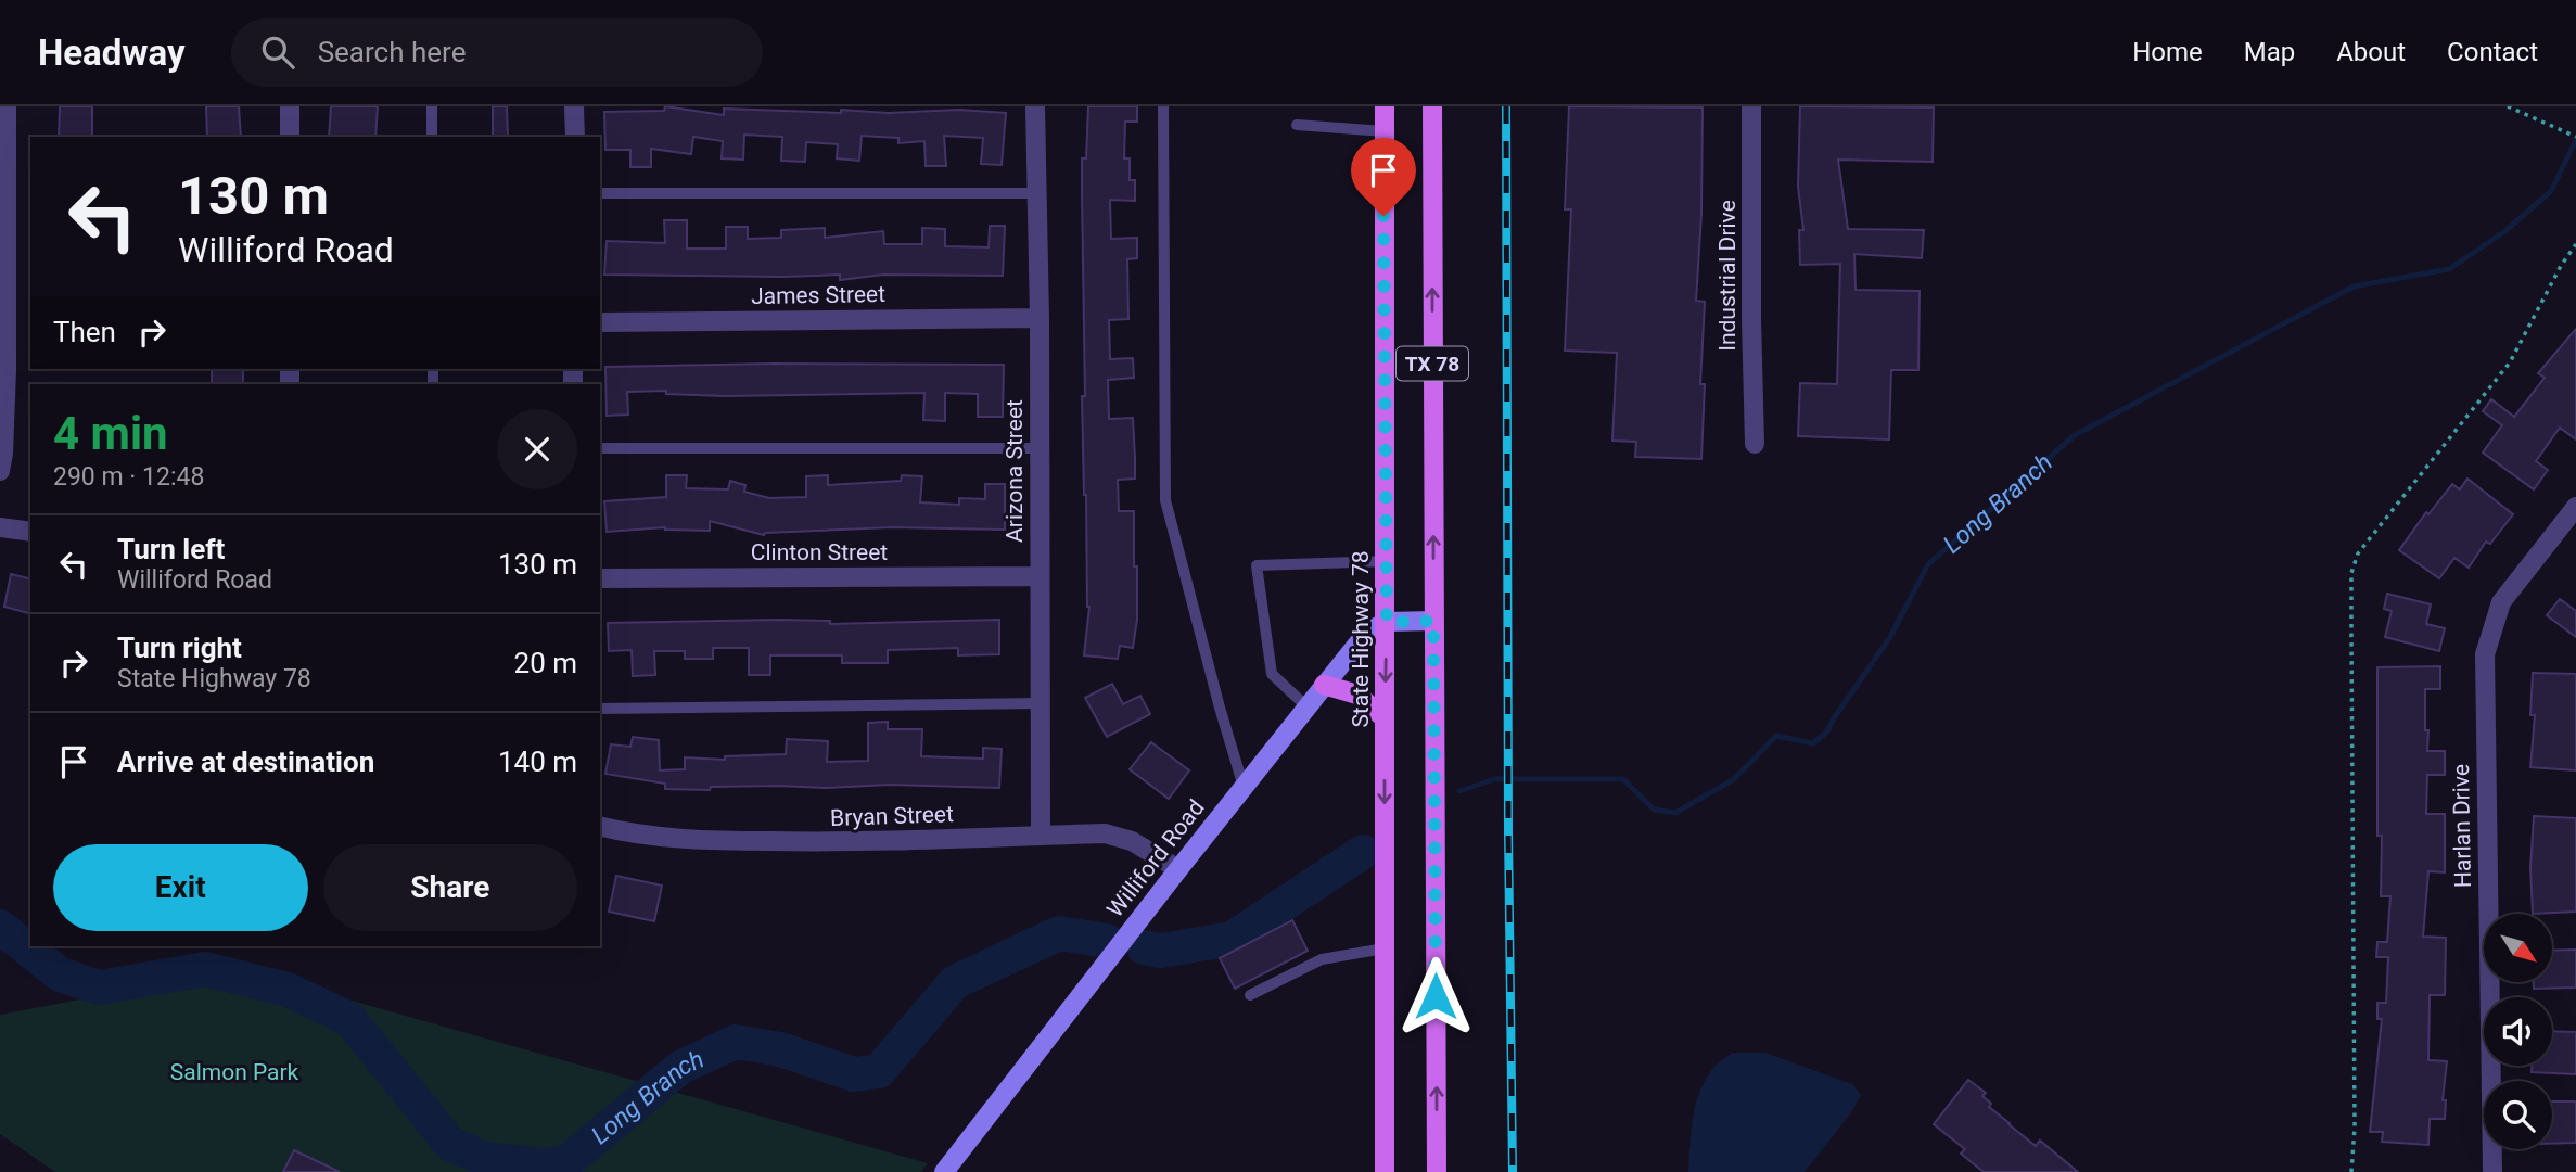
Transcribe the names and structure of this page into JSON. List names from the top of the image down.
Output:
{
  "streets": {
    "main road": ["TX 78", "State Highway 78"],
    "street": [
      "Industrial Drive",
      "James Street",
      "Arizona Street",
      "Clinton Street",
      "Bryan Street",
      "Harlan Drive",
      "Williford Road"
    ]
  },
  "crossings": [
    ["James Street", "Arizona Street"],
    ["Arizona Street", "Clinton Street"],
    ["Arizona Street", "Bryan Street"],
    ["State Highway 78", "Williford Road"],
    ["Bryan Street", "Williford Road"]
  ],
  "water": ["Long Branch"],
  "parks": ["Salmon Park"],
  "north": "bottom right",
  "page": {
    "header": "Headway",
    "search": "Search here",
    "nav": [
      "Home",
      "Map",
      "About",
      "Contact"
    ],
    "turn": ["130 m", "Williford Road"],
    "then": "Then",
    "heading": ["4 min", "290 m · 12:48"],
    "list": [
      {
        "name": "Turn left",
        "note": "Williford Road",
        "value": "130 m"
      },
      {
        "name": "Turn right",
        "note": "State Highway 78",
        "value": "20 m"
      },
      {
        "name": "Arrive at destination",
        "value": "140 m"
      }
    ],
    "buttons": ["Exit", "Share"]
  }
}
